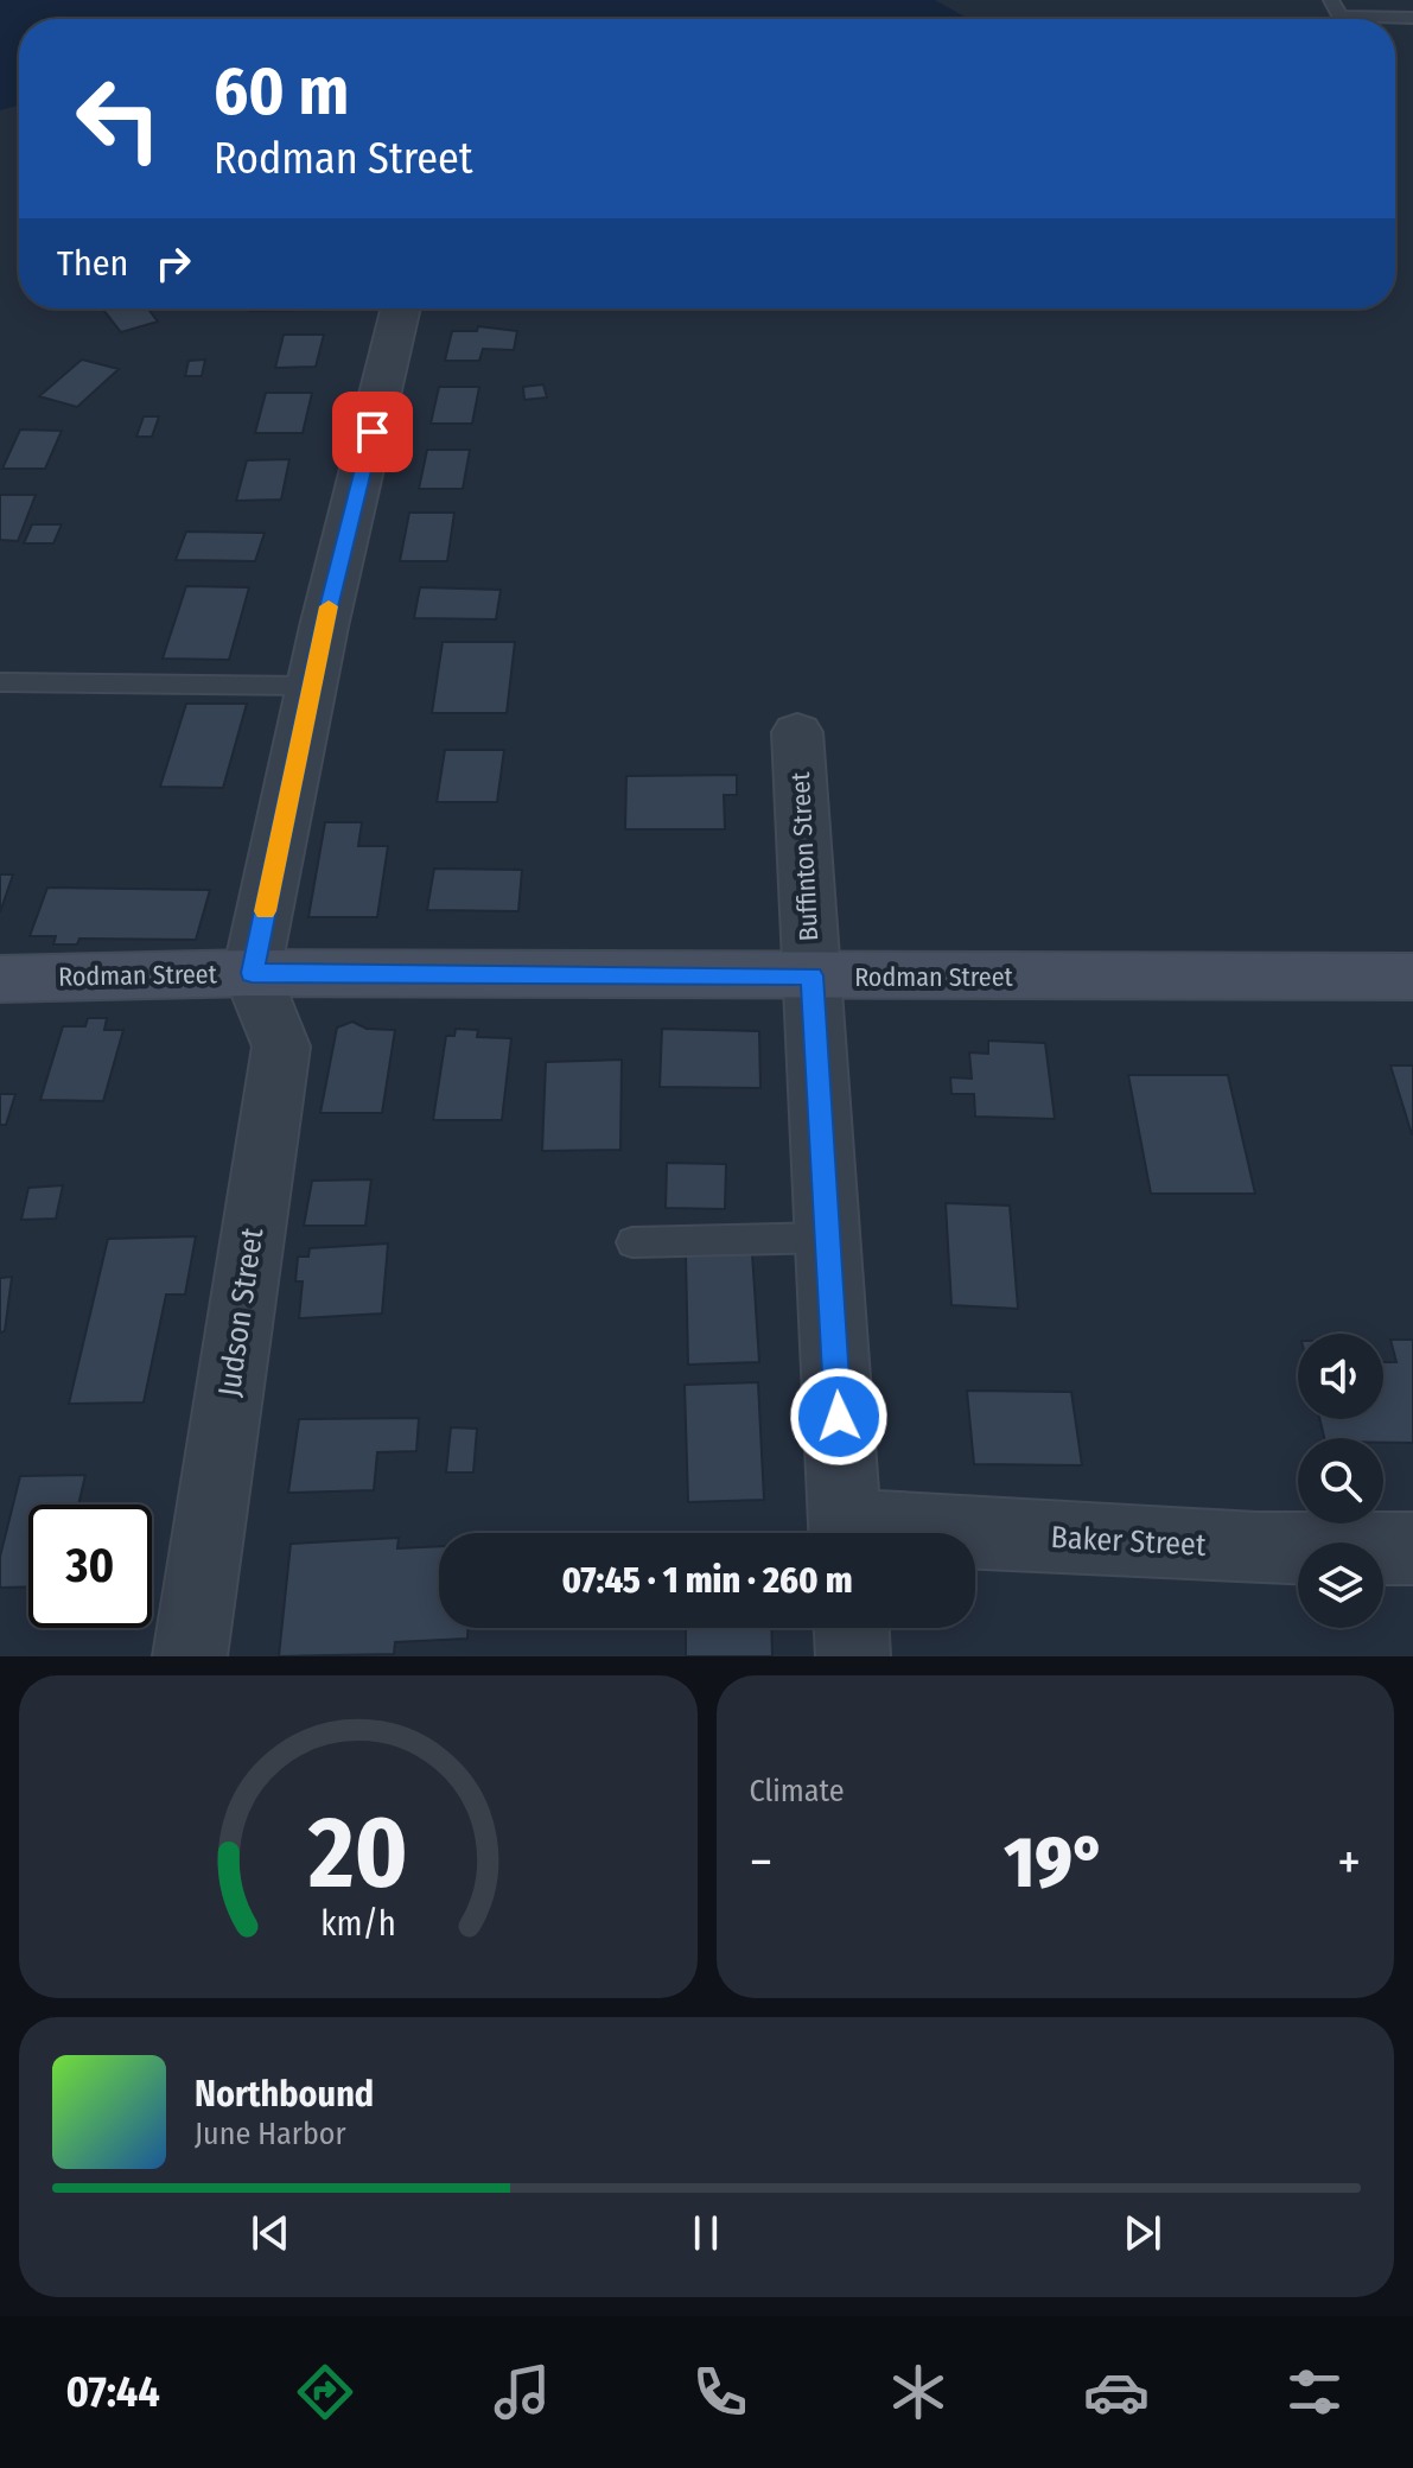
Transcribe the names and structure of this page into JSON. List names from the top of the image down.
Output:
{
  "streets": {
    "main road": ["Rodman Street"],
    "street": ["Buffinton Street", "Judson Street", "Baker Street"]
  },
  "crossings": [
    ["Buffinton Street", "Rodman Street"],
    ["Rodman Street", "Judson Street"]
  ],
  "page": {
    "turn": ["60 m", "Rodman Street"],
    "then": "Then",
    "limit": "30",
    "trip": "07:45 · 1 min · 260 m",
    "tile": "Climate",
    "heat": ["−", "19°", "+"],
    "song": ["Northbound", "June Harbor"],
    "tabs": "07:44",
    "gauge": ["20", "km/h"]
  }
}
